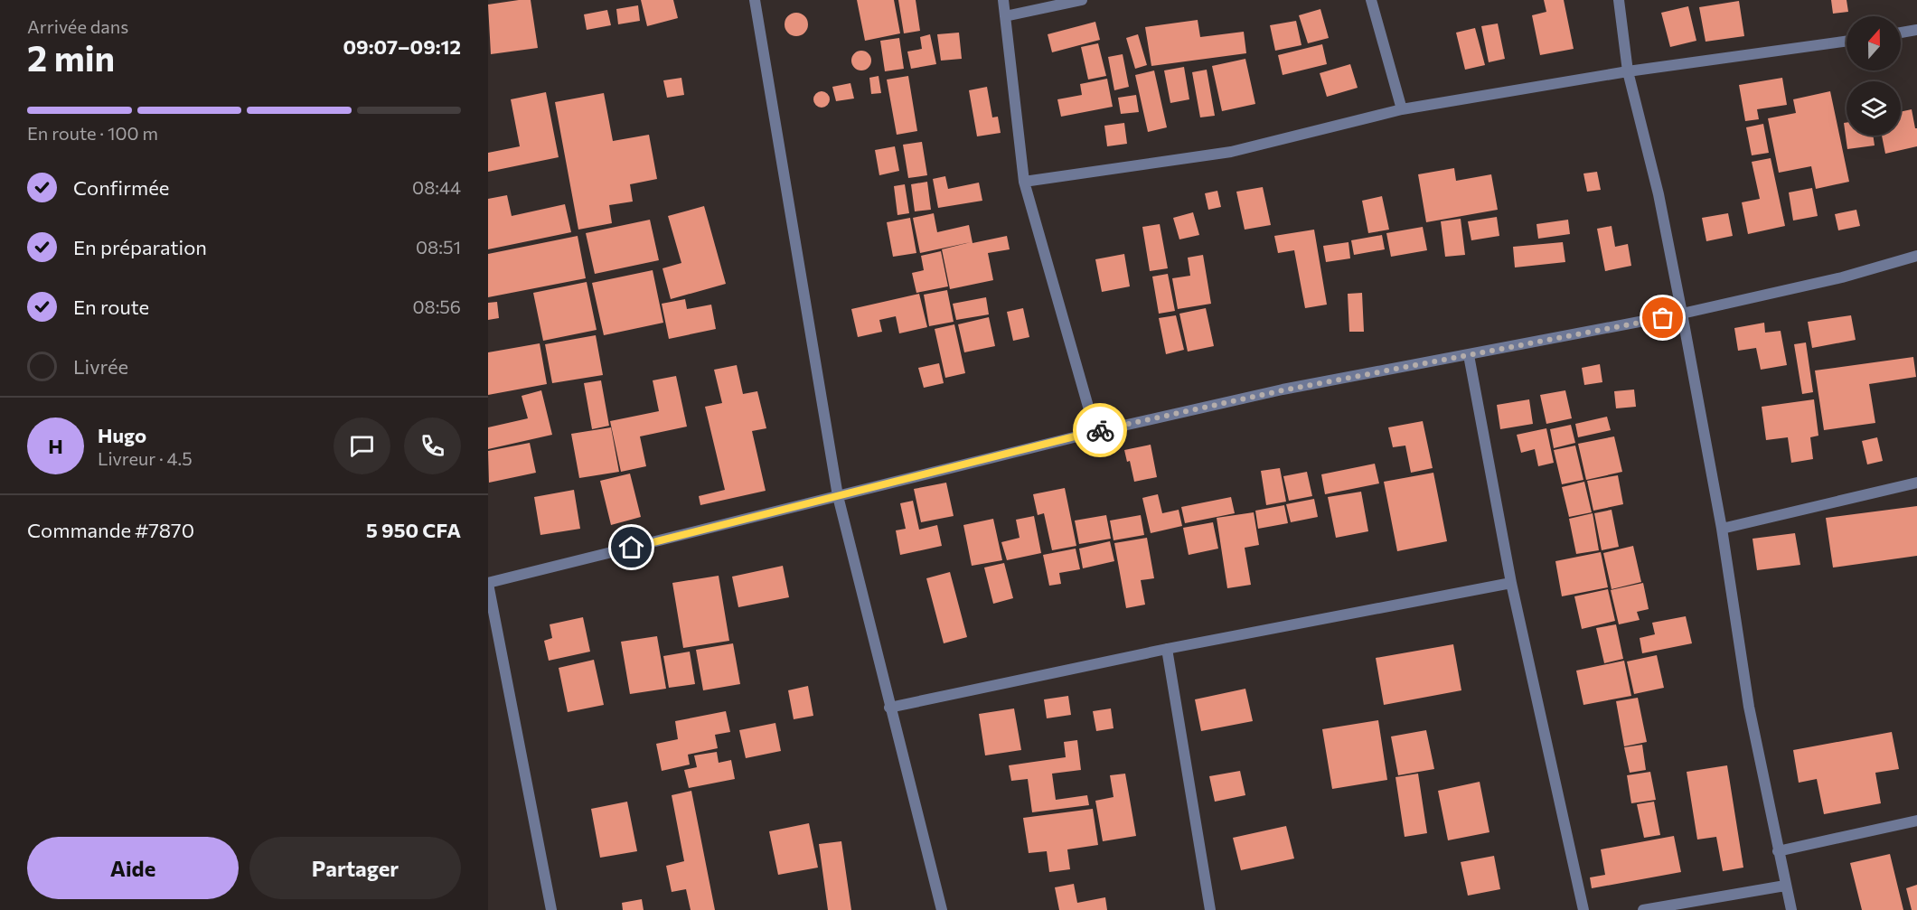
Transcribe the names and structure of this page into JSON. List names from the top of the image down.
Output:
{
  "north": "top",
  "page": {
    "heading": ["2 min", "Arrivée dans", "09:07–09:12"],
    "panel": [
      "Hugo",
      "Livreur · 4.5",
      "Commande #7870",
      "5 950 CFA"
    ],
    "bar": "En route · 100 m",
    "list": [
      ["Confirmée", "08:44"],
      ["En préparation", "08:51"],
      ["En route", "08:56"],
      "Livrée"
    ],
    "round": "H",
    "buttons": ["Aide", "Partager"]
  }
}
